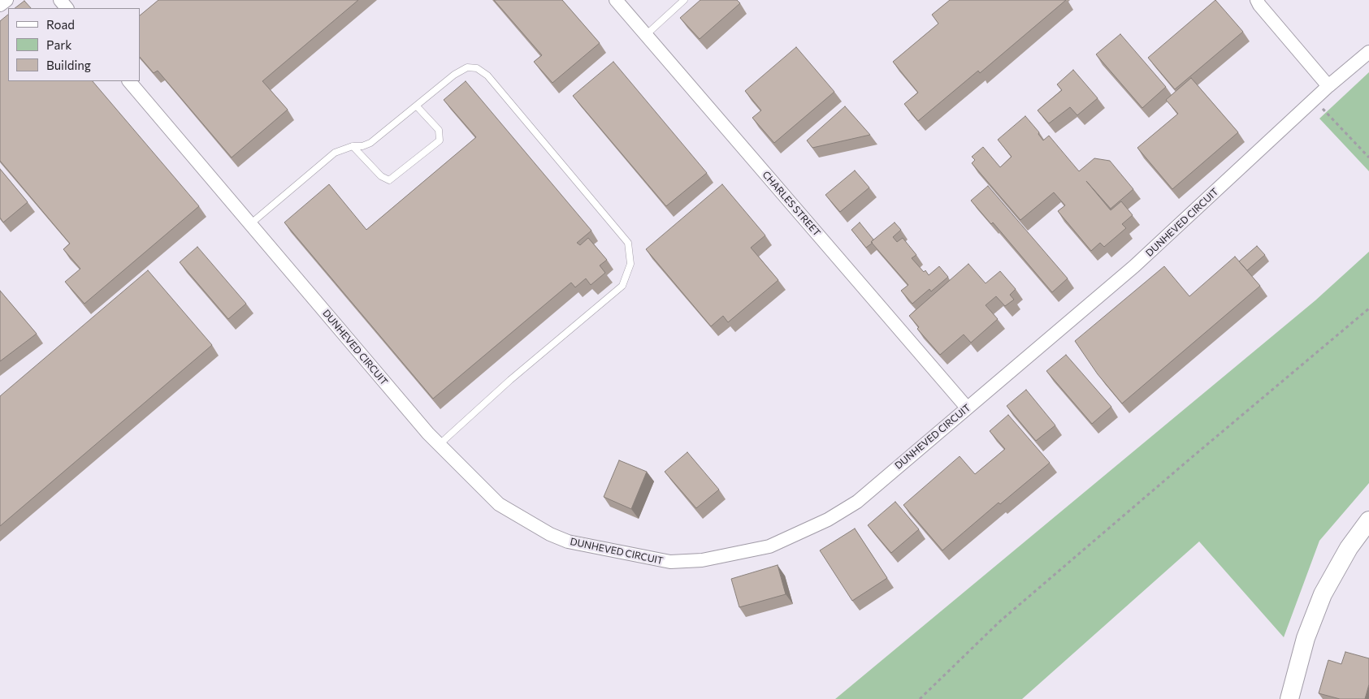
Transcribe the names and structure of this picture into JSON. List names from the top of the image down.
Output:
{
  "streets": {
    "street": ["CHARLES STREET", "DUNHEVED CIRCUIT"]
  },
  "crossings": [
    ["CHARLES STREET", "DUNHEVED CIRCUIT"]
  ],
  "legend": ["Road", "Park", "Building"]
}
